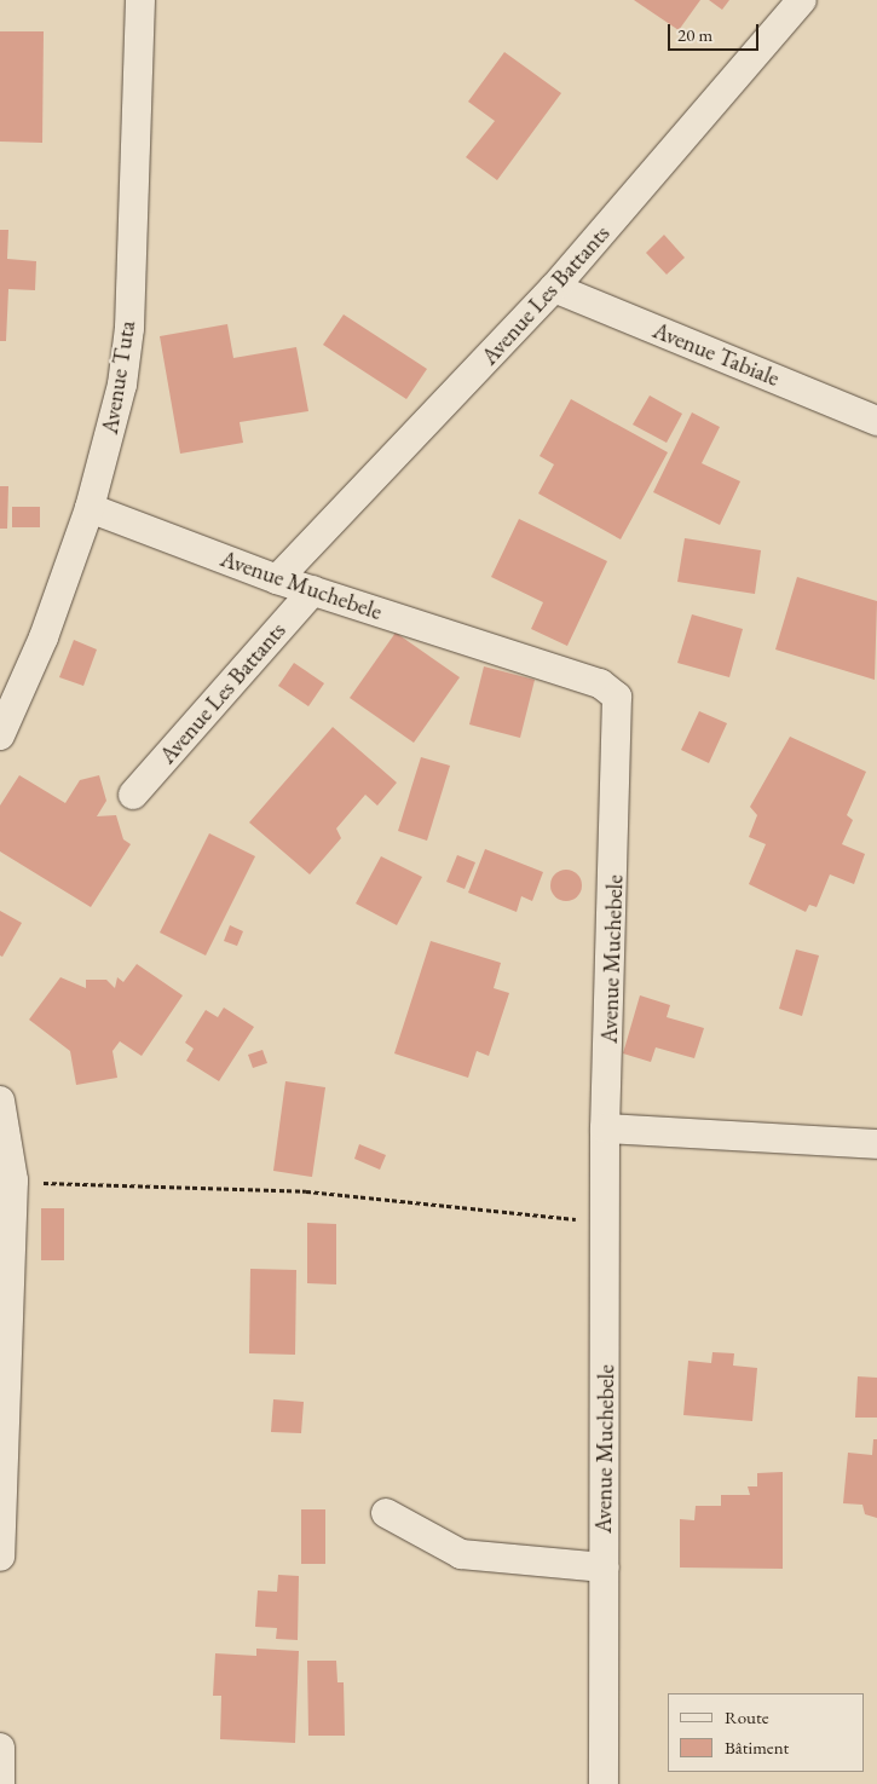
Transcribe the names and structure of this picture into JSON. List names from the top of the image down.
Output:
{
  "streets": {
    "street": [
      "Avenue Les Battants",
      "Avenue Tabiale",
      "Avenue Tuta",
      "Avenue Muchebele"
    ]
  },
  "crossings": [
    ["Avenue Les Battants", "Avenue Tabiale"],
    ["Avenue Les Battants", "Avenue Muchebele"],
    ["Avenue Tuta", "Avenue Muchebele"]
  ],
  "legend": ["Route", "Bâtiment"],
  "scale_bar": "20 m"
}
